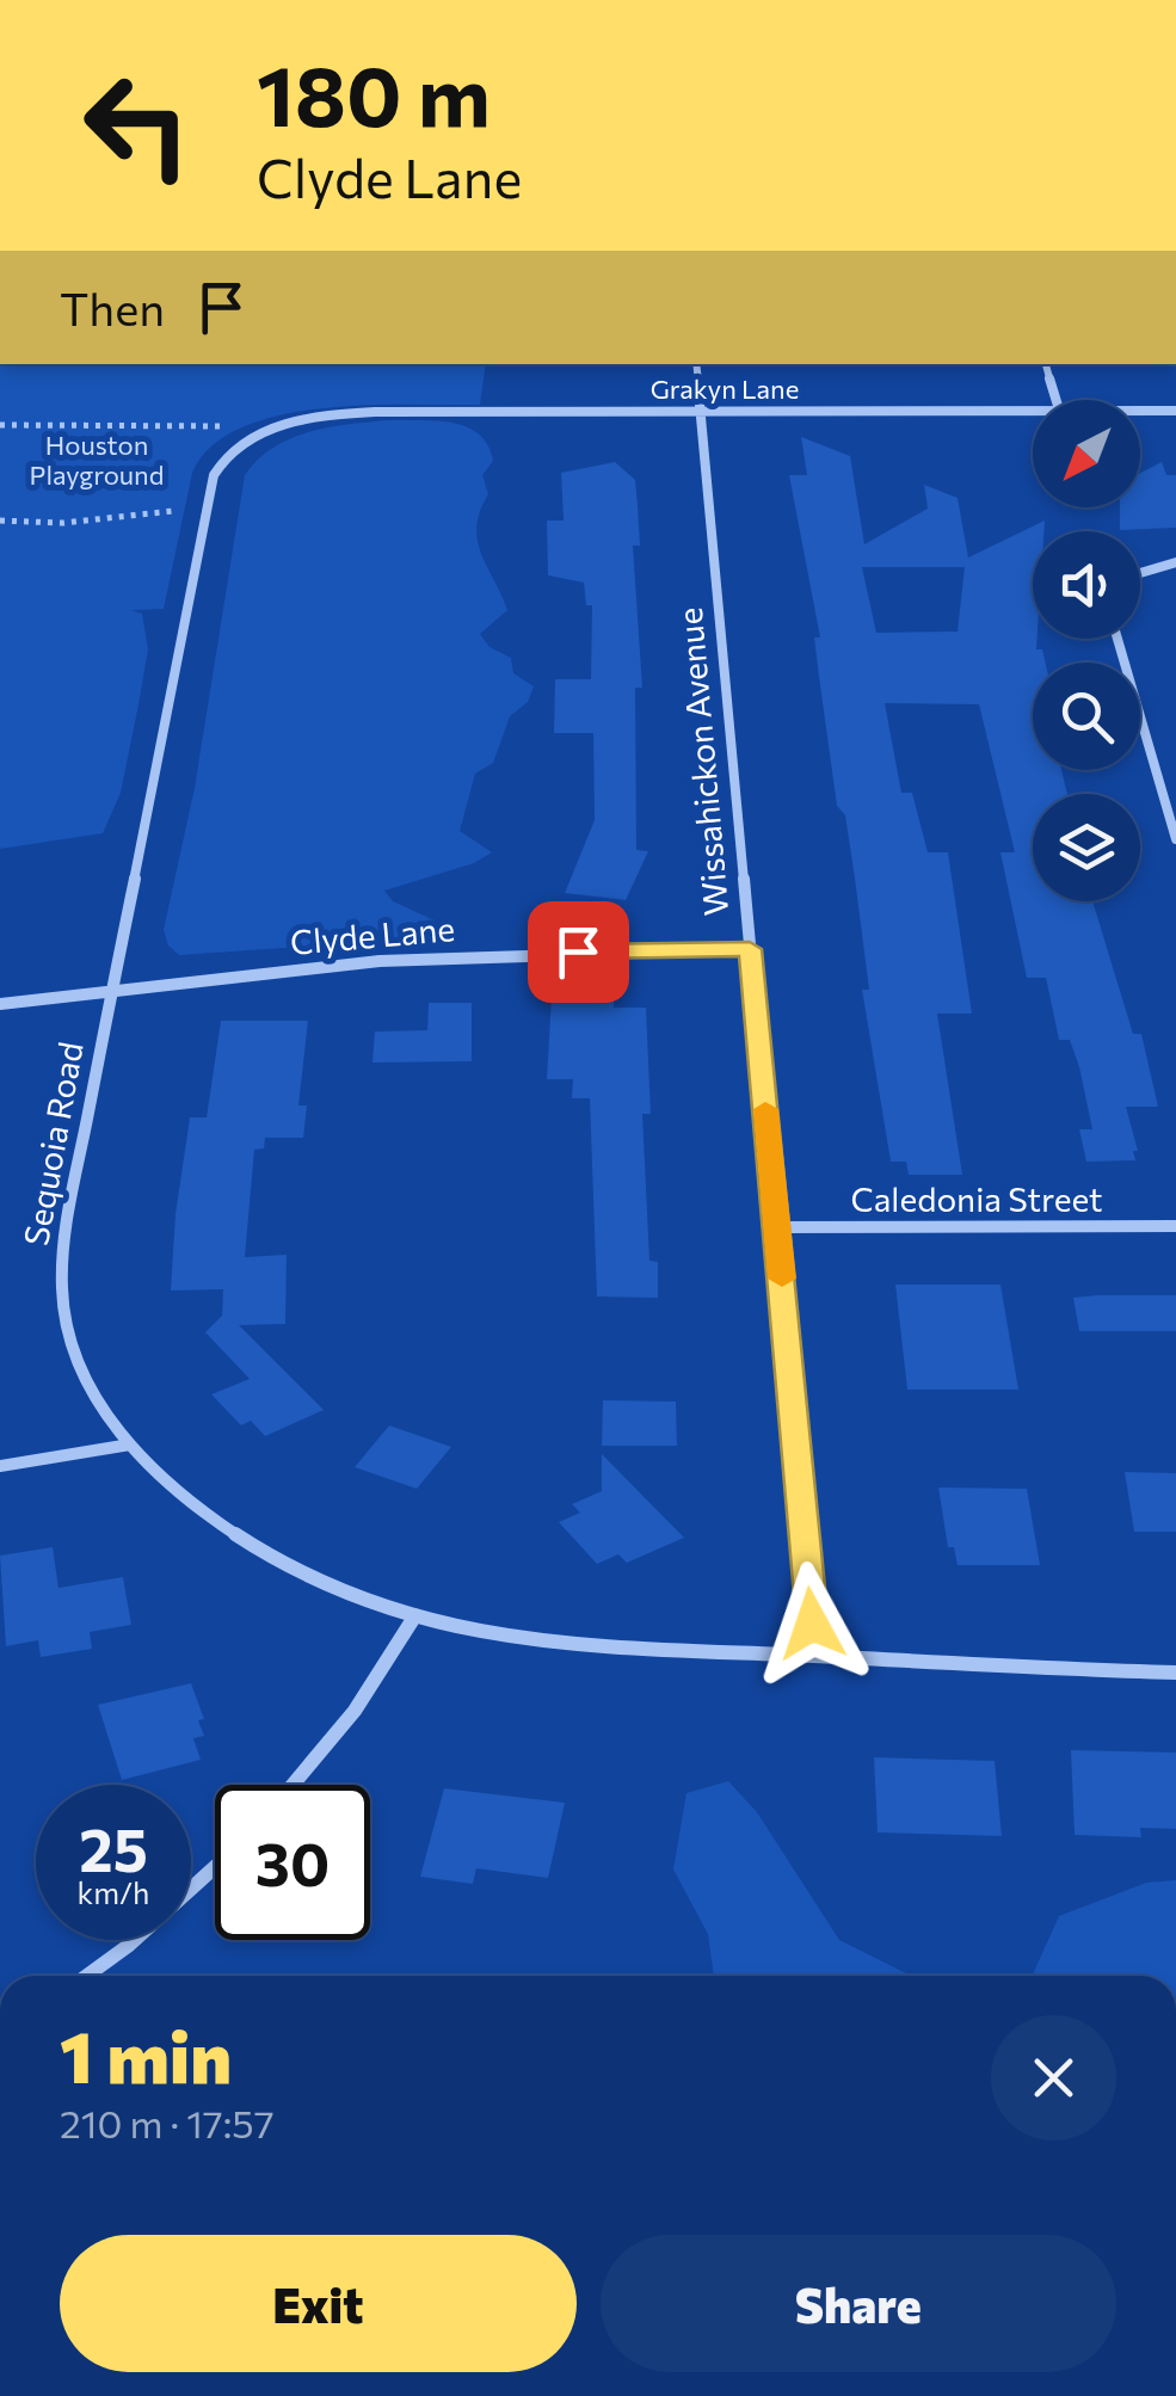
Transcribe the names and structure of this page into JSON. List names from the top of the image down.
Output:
{
  "streets": {
    "street": [
      "Grakyn Lane",
      "Wissahickon Avenue",
      "Clyde Lane",
      "Sequoia Road",
      "Caledonia Street"
    ]
  },
  "crossings": [
    ["Grakyn Lane", "Wissahickon Avenue"],
    ["Grakyn Lane", "Sequoia Road"],
    ["Wissahickon Avenue", "Clyde Lane"],
    ["Wissahickon Avenue", "Sequoia Road"],
    ["Wissahickon Avenue", "Caledonia Street"],
    ["Clyde Lane", "Sequoia Road"]
  ],
  "parks": ["Houston Playground"],
  "north": "bottom left",
  "page": {
    "turn": ["180 m", "Clyde Lane"],
    "then": "Then",
    "speed": "25 km/h",
    "limit": "30",
    "heading": ["1 min", "210 m · 17:57"],
    "buttons": ["Exit", "Share"]
  }
}
